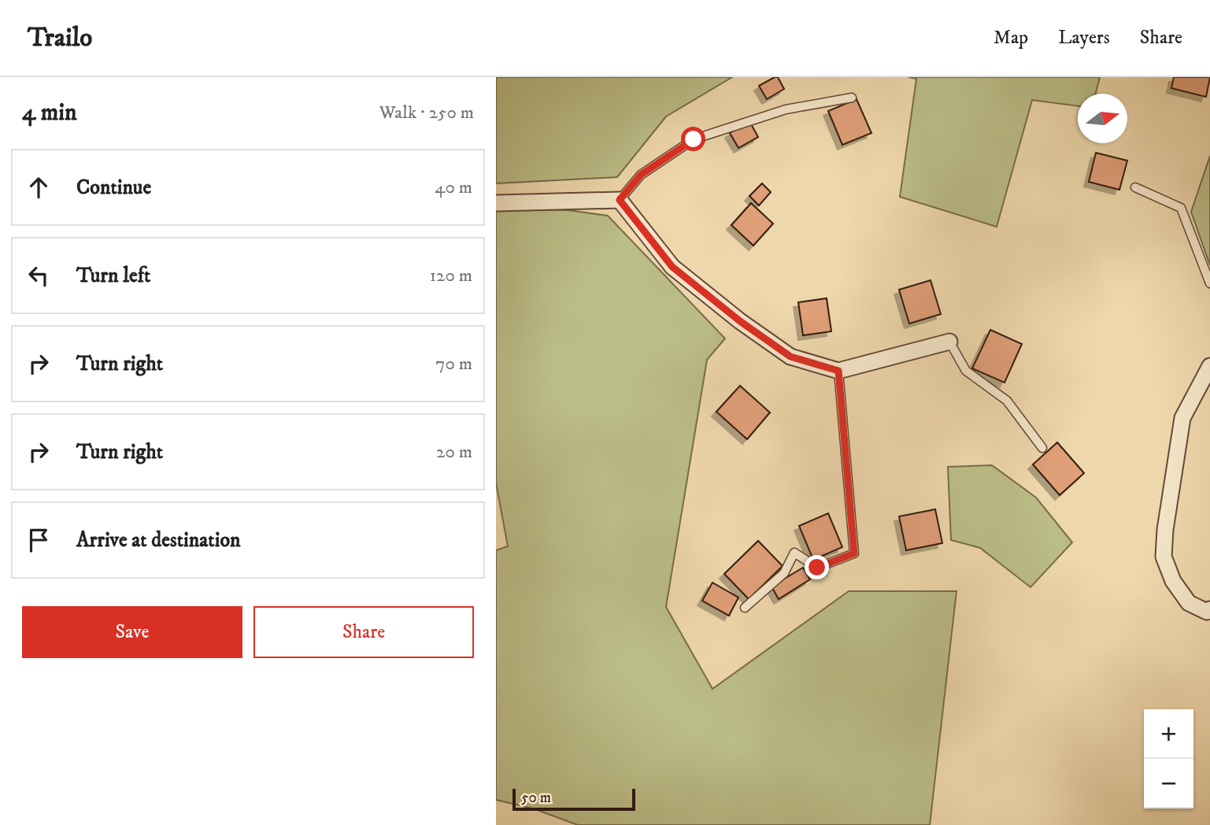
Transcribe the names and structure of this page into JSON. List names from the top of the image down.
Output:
{
  "scale_bar": "50 m",
  "north": "right",
  "page": {
    "header": "Trailo",
    "nav": ["Map", "Layers", "Share"],
    "heading": ["4 min", "Walk · 250 m"],
    "list": [
      ["Continue", "40 m"],
      ["Turn left", "120 m"],
      ["Turn right", "70 m"],
      ["Turn right", "20 m"],
      "Arrive at destination"
    ],
    "buttons": ["Save", "Share"],
    "map_buttons": ["+", "−"],
    "scale": "50 m"
  }
}
